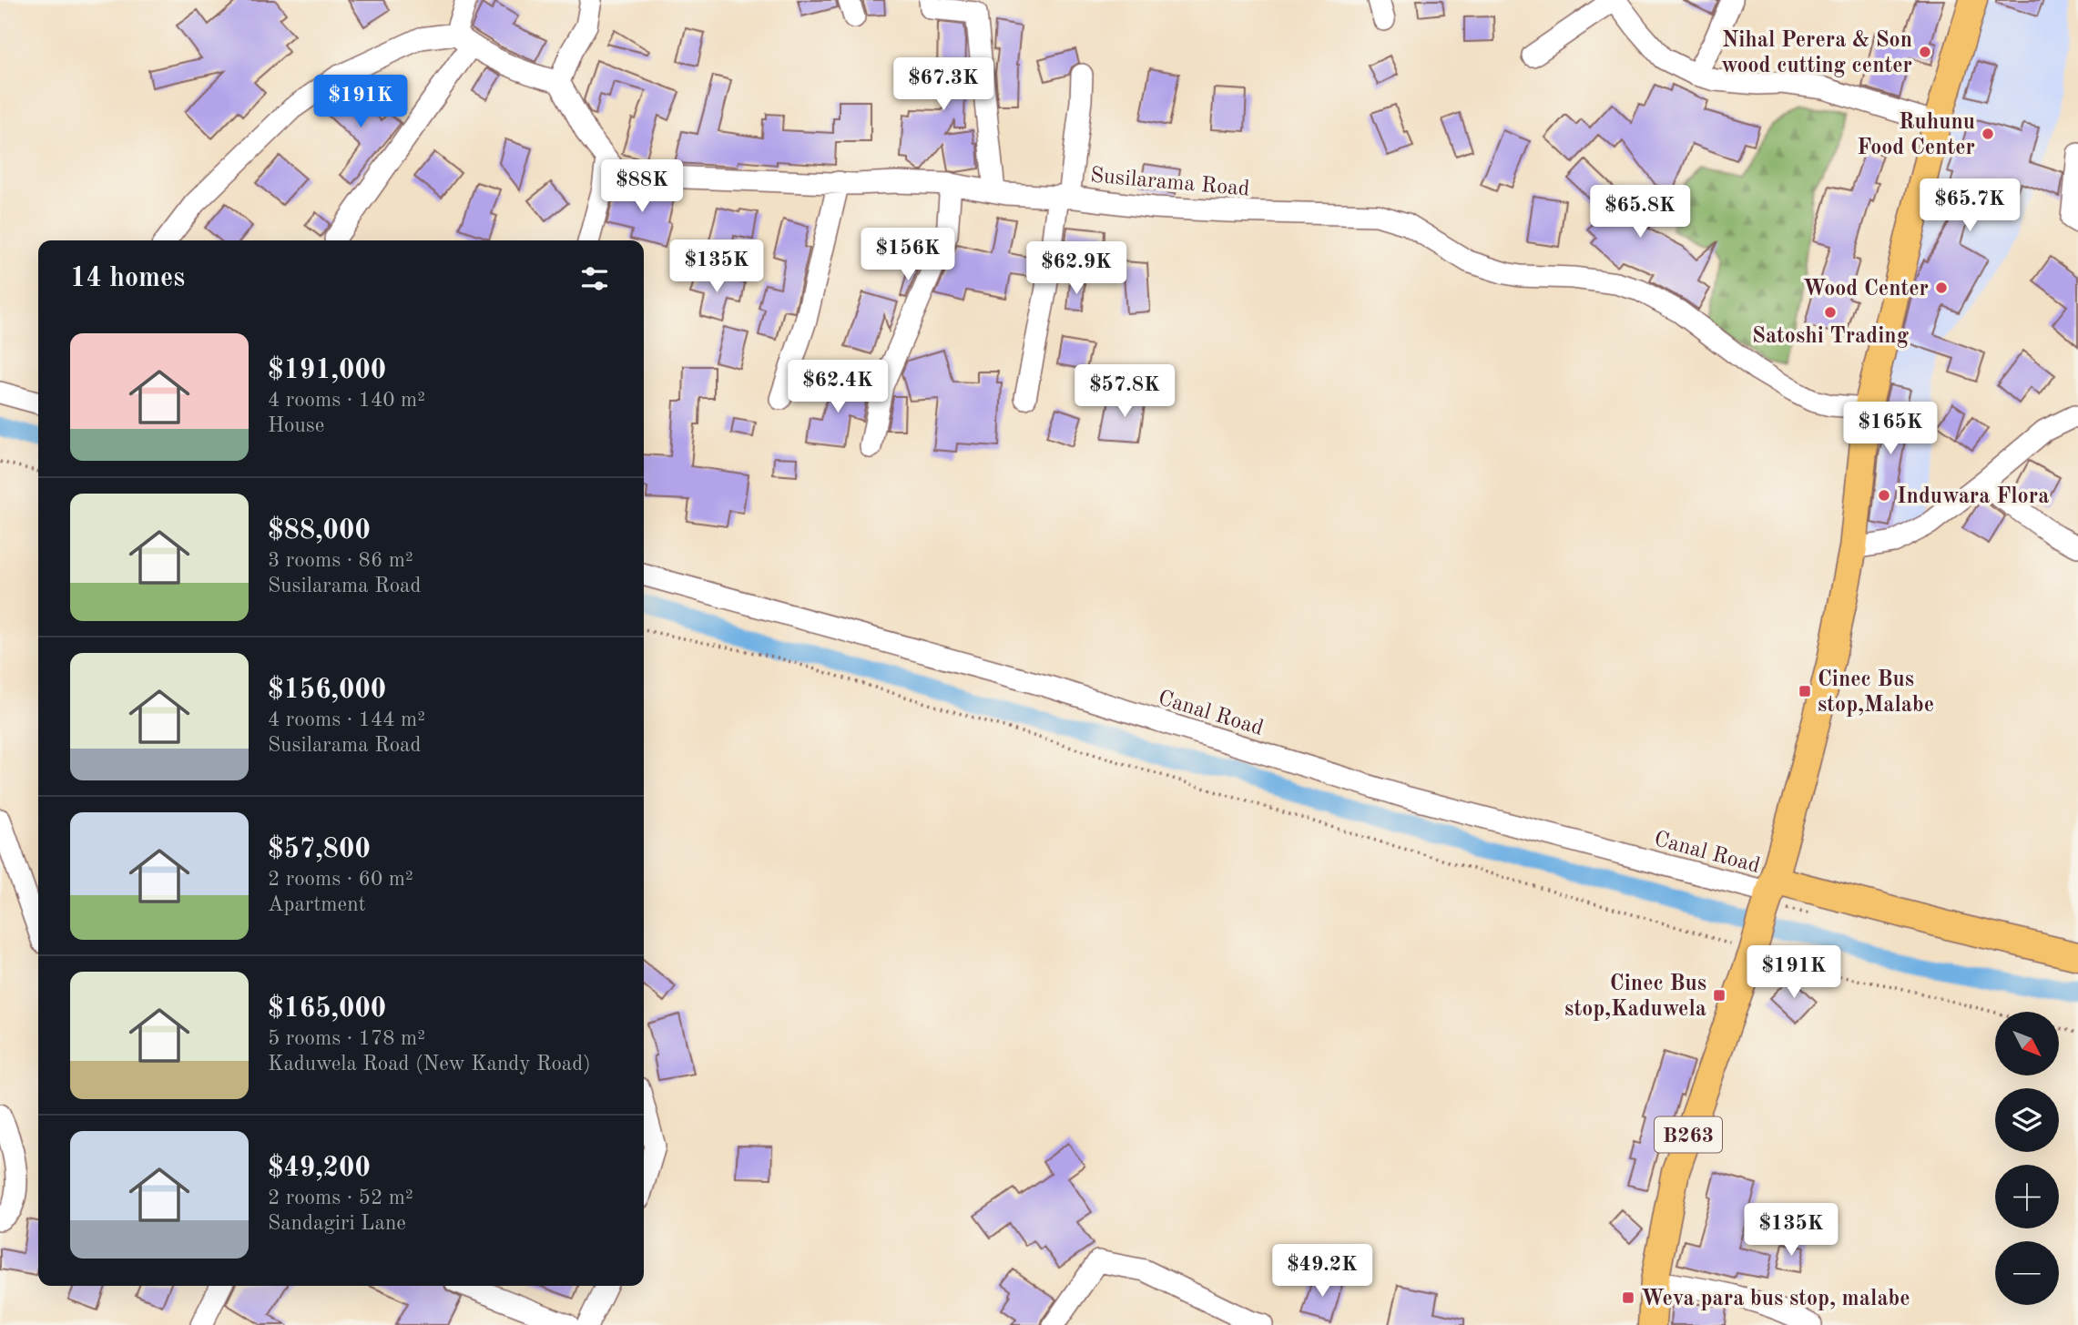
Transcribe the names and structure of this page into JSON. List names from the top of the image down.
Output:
{
  "streets": {
    "main road": ["B263"],
    "street": ["Susilarama Road", "Canal Road"]
  },
  "crossings": [
    ["Susilarama Road", "B263"],
    ["Canal Road", "B263"]
  ],
  "places": {
    "other": [
      "Nihal Perera & Son wood cutting center",
      "Ruhunu Food Center",
      "Wood Center",
      "Satoshi Trading",
      "Induwara Flora"
    ],
    "transit": ["Cinec Bus stop,Malabe", "Cinec Bus stop,Kaduwela", "Weva para bus stop, malabe"]
  },
  "north": "bottom right",
  "page": {
    "price": [
      "$67.3K",
      "$191K",
      "$88K",
      "$65.7K",
      "$65.8K",
      "$156K",
      "$135K",
      "$62.9K",
      "$62.4K",
      "$57.8K",
      "$165K",
      "$191K",
      "$135K",
      "$49.2K"
    ],
    "heading": "14 homes",
    "list": [
      {
        "name": "$191,000",
        "note": "4 rooms · 140 m² · House"
      },
      {
        "name": "$88,000",
        "note": "3 rooms · 86 m² · Susilarama Road"
      },
      {
        "name": "$156,000",
        "note": "4 rooms · 144 m² · Susilarama Road"
      },
      {
        "name": "$57,800",
        "note": "2 rooms · 60 m² · Apartment"
      },
      {
        "name": "$165,000",
        "note": "5 rooms · 178 m² · Kaduwela Road (New Kandy Road)"
      },
      {
        "name": "$49,200",
        "note": "2 rooms · 52 m² · Sandagiri Lane"
      }
    ],
    "map_buttons": ["+", "−"]
  }
}
